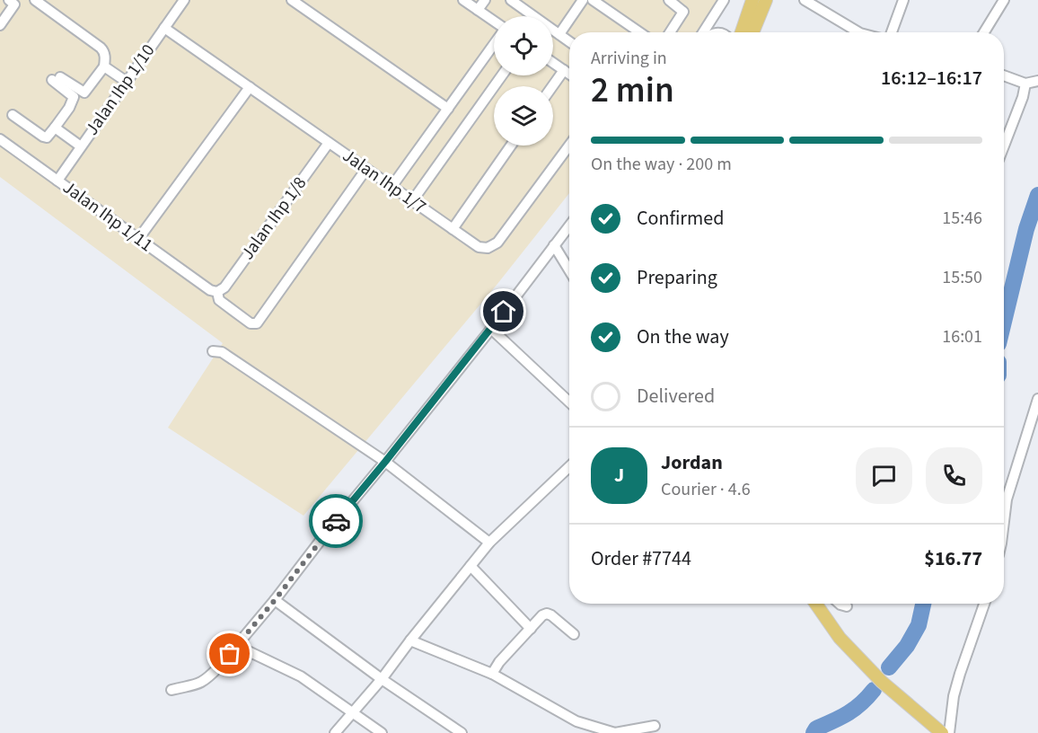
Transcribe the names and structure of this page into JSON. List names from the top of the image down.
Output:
{
  "streets": {
    "street": [
      "Jalan Ihp 1/10",
      "Jalan Ihp 1/7",
      "Jalan Ihp 1/11",
      "Jalan Ihp 1/8"
    ]
  },
  "crossings": [
    ["Jalan Ihp 1/10", "Jalan Ihp 1/7"],
    ["Jalan Ihp 1/10", "Jalan Ihp 1/11"],
    ["Jalan Ihp 1/7", "Jalan Ihp 1/11"],
    ["Jalan Ihp 1/7", "Jalan Ihp 1/8"],
    ["Jalan Ihp 1/11", "Jalan Ihp 1/8"]
  ],
  "page": {
    "heading": ["2 min", "Arriving in", "16:12–16:17"],
    "panel": [
      "Jordan",
      "Courier · 4.6",
      "Order #7744",
      "$16.77"
    ],
    "bar": "On the way · 200 m",
    "list": [
      ["Confirmed", "15:46"],
      ["Preparing", "15:50"],
      ["On the way", "16:01"],
      "Delivered"
    ],
    "round": "J"
  }
}
